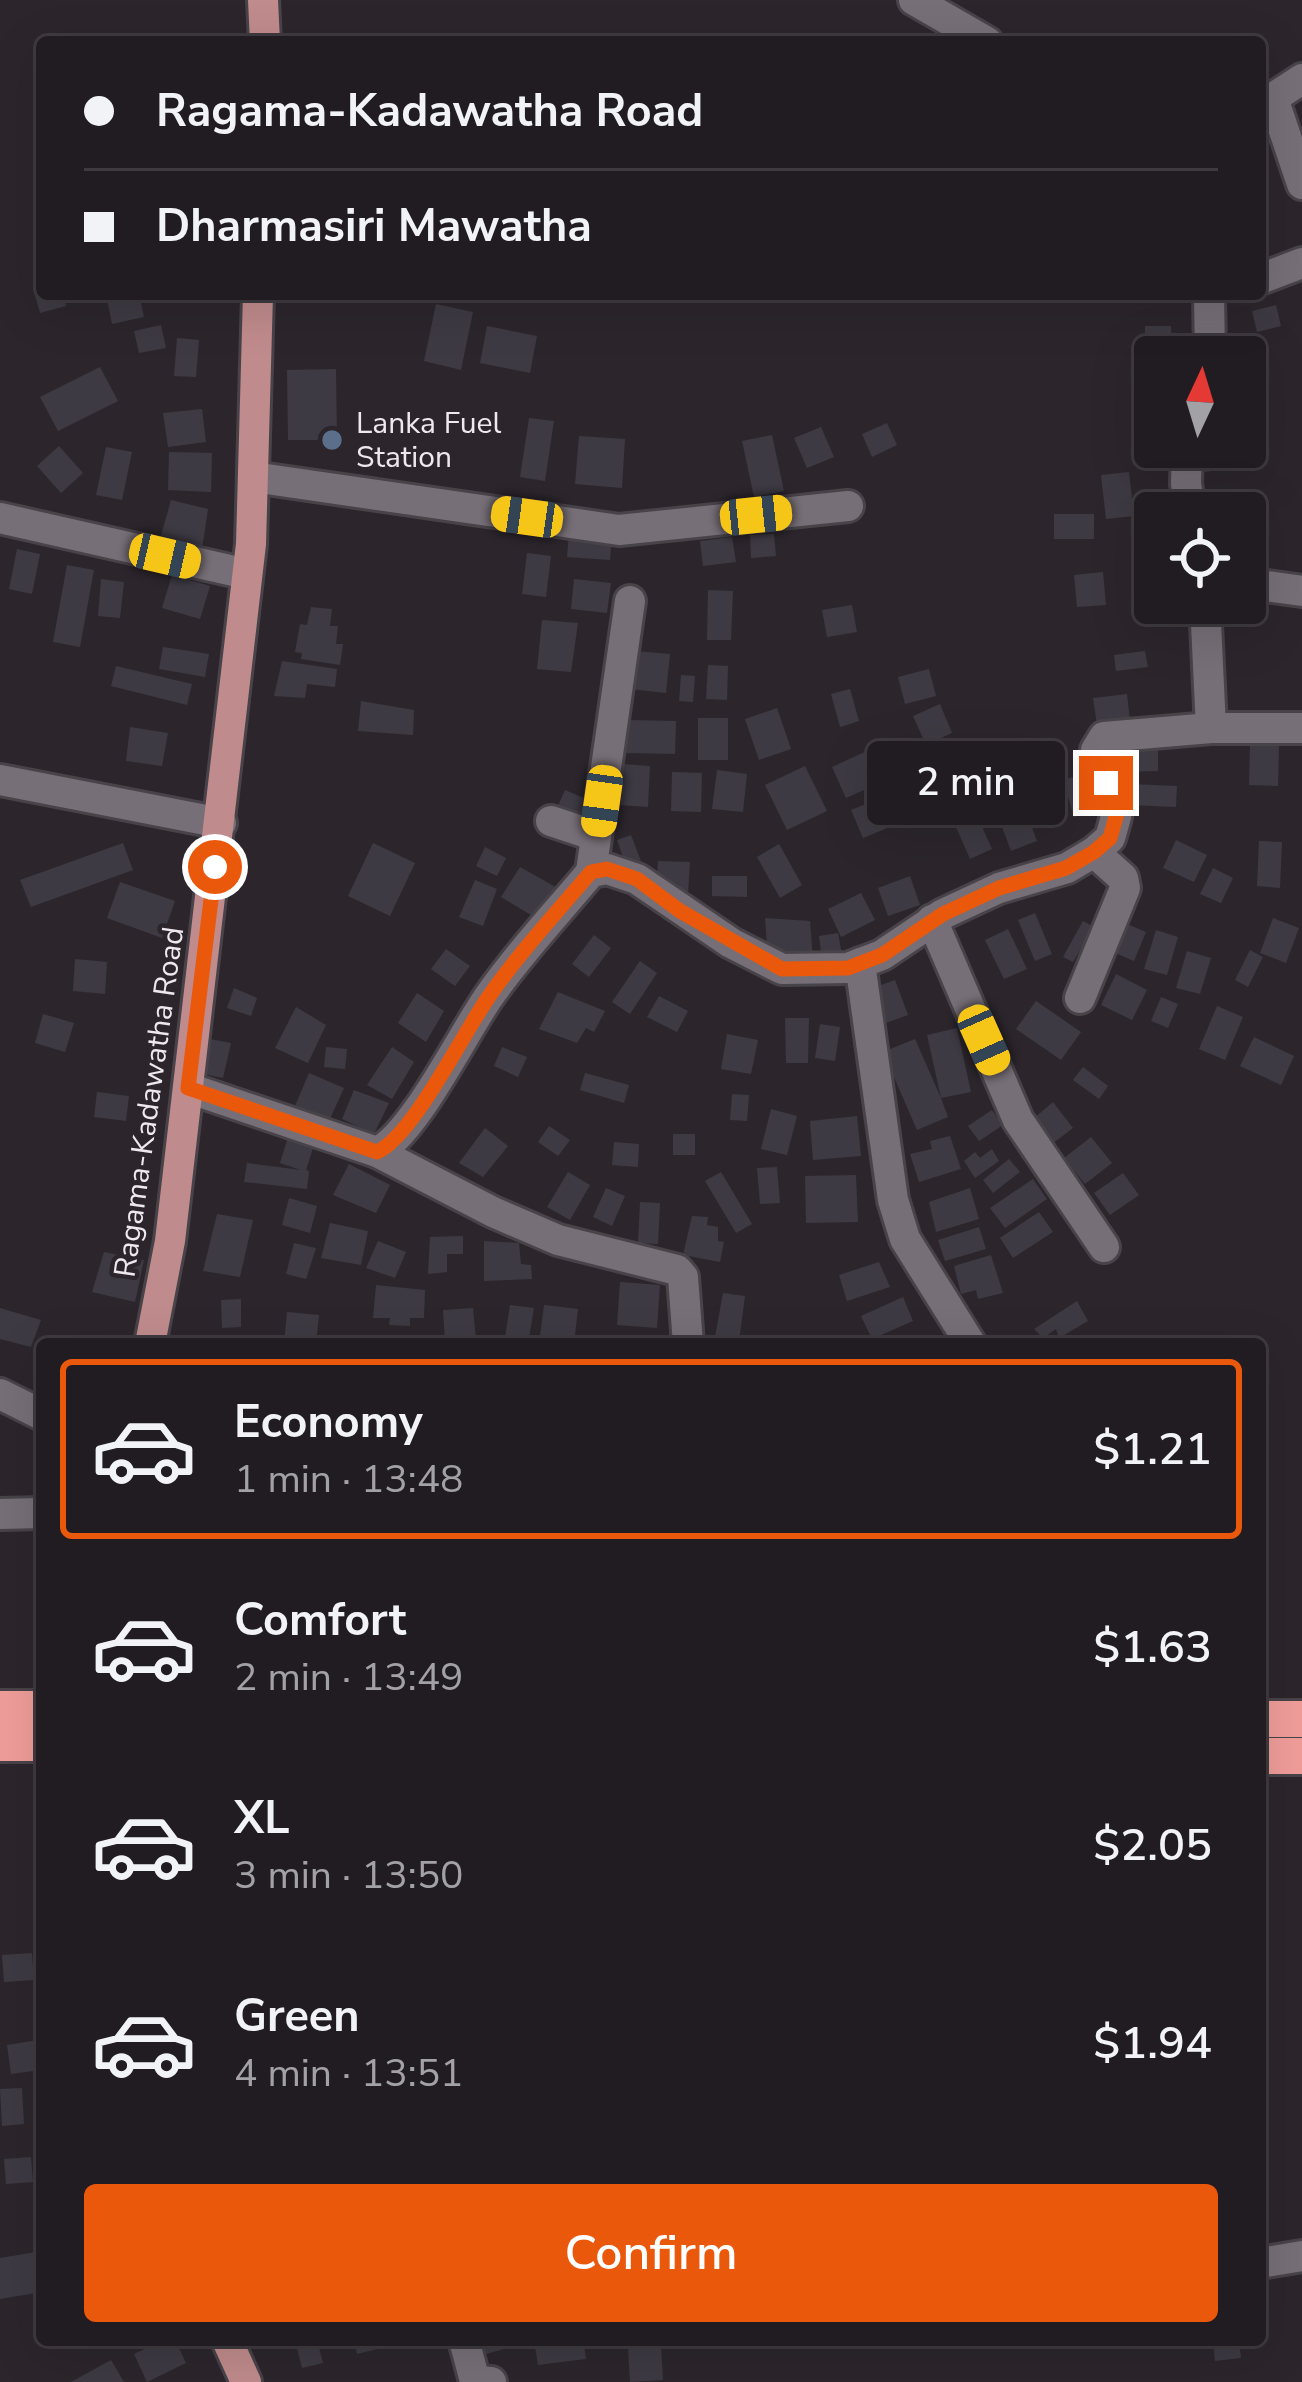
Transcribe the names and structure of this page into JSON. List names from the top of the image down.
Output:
{
  "streets": {
    "main road": ["Ragama-Kadawatha Road"]
  },
  "places": ["Lanka Fuel Station"],
  "north": "top",
  "page": {
    "banner": ["Ragama-Kadawatha Road", "Dharmasiri Mawatha"],
    "bubble": "2 min",
    "list": [
      {
        "name": "Economy",
        "note": "1 min · 13:48",
        "value": "$1.21"
      },
      {
        "name": "Comfort",
        "note": "2 min · 13:49",
        "value": "$1.63"
      },
      {
        "name": "XL",
        "note": "3 min · 13:50",
        "value": "$2.05"
      },
      {
        "name": "Green",
        "note": "4 min · 13:51",
        "value": "$1.94"
      }
    ],
    "buttons": "Confirm"
  }
}
